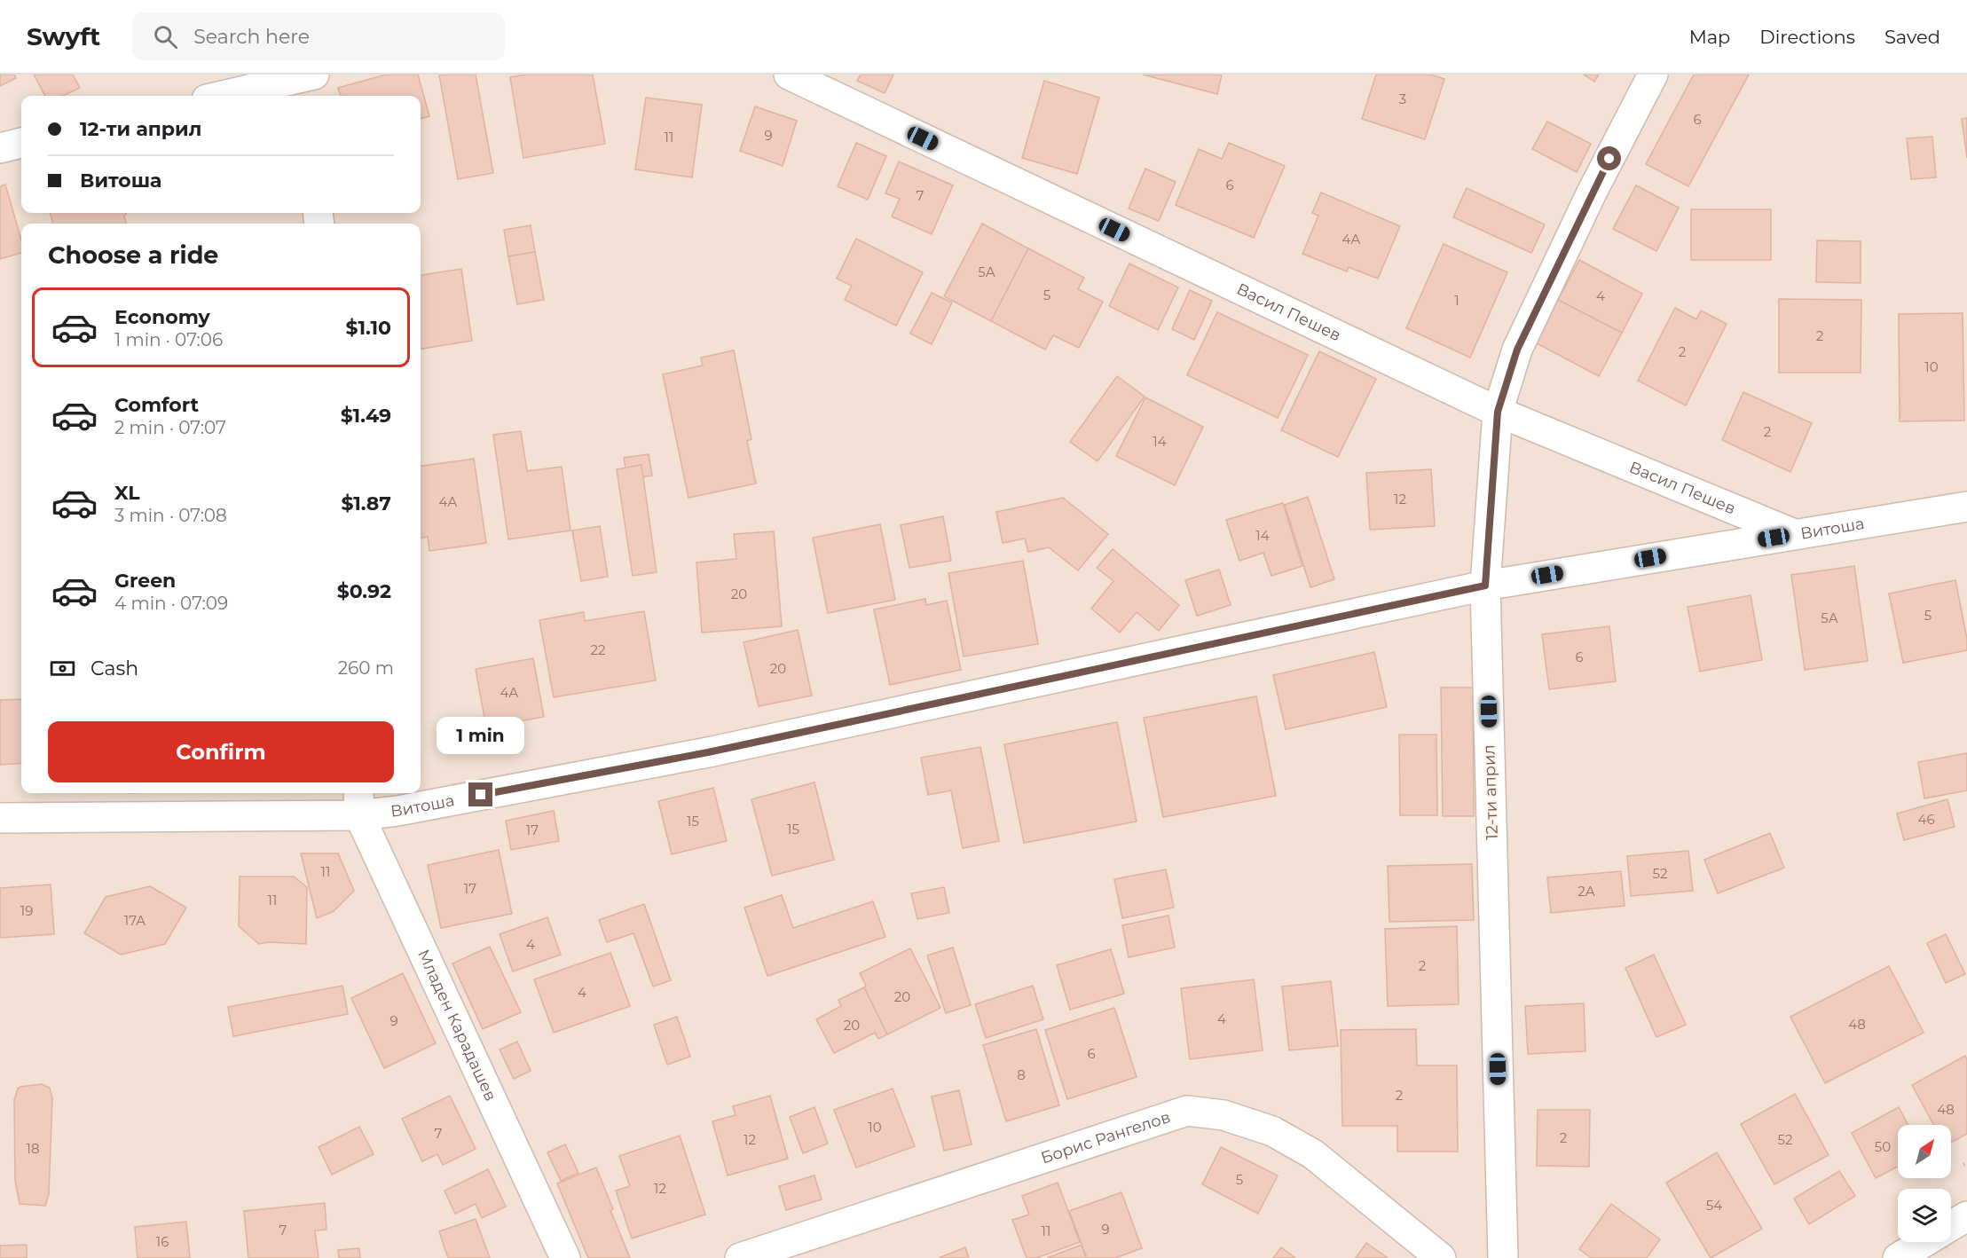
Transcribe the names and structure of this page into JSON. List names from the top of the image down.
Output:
{
  "streets": {
    "street": [
      "Васил Пешев",
      "Витоша",
      "12-ти април",
      "Младен Карадашев",
      "Борис Рангелов"
    ]
  },
  "crossings": [
    ["Васил Пешев", "Витоша"],
    ["Васил Пешев", "12-ти април"],
    ["Витоша", "12-ти април"],
    ["Витоша", "Младен Карадашев"]
  ],
  "house_numbers": [
    "3",
    "6",
    "9",
    "11",
    "6",
    "7",
    "4А",
    "5А",
    "5",
    "4",
    "1",
    "2",
    "2",
    "10",
    "2",
    "14",
    "12",
    "4А",
    "14",
    "20",
    "5",
    "5А",
    "22",
    "6",
    "20",
    "4А",
    "46",
    "15",
    "15",
    "17",
    "11",
    "52",
    "17",
    "2А",
    "11",
    "19",
    "17А",
    "4",
    "2",
    "4",
    "20",
    "4",
    "9",
    "48",
    "20",
    "6",
    "8",
    "2",
    "48",
    "10",
    "7",
    "2",
    "12",
    "52",
    "50",
    "18",
    "5",
    "12",
    "54",
    "9",
    "7",
    "11",
    "16"
  ],
  "north": "top right",
  "page": {
    "header": "Swyft",
    "search": "Search here",
    "nav": ["Map", "Directions", "Saved"],
    "banner": ["12-ти април", "Витоша"],
    "heading": "Choose a ride",
    "list": [
      {
        "name": "Economy",
        "note": "1 min · 07:06",
        "value": "$1.10"
      },
      {
        "name": "Comfort",
        "note": "2 min · 07:07",
        "value": "$1.49"
      },
      {
        "name": "XL",
        "note": "3 min · 07:08",
        "value": "$1.87"
      },
      {
        "name": "Green",
        "note": "4 min · 07:09",
        "value": "$0.92"
      }
    ],
    "pay": ["Cash", "260 m"],
    "buttons": "Confirm",
    "bubble": "1 min"
  }
}
